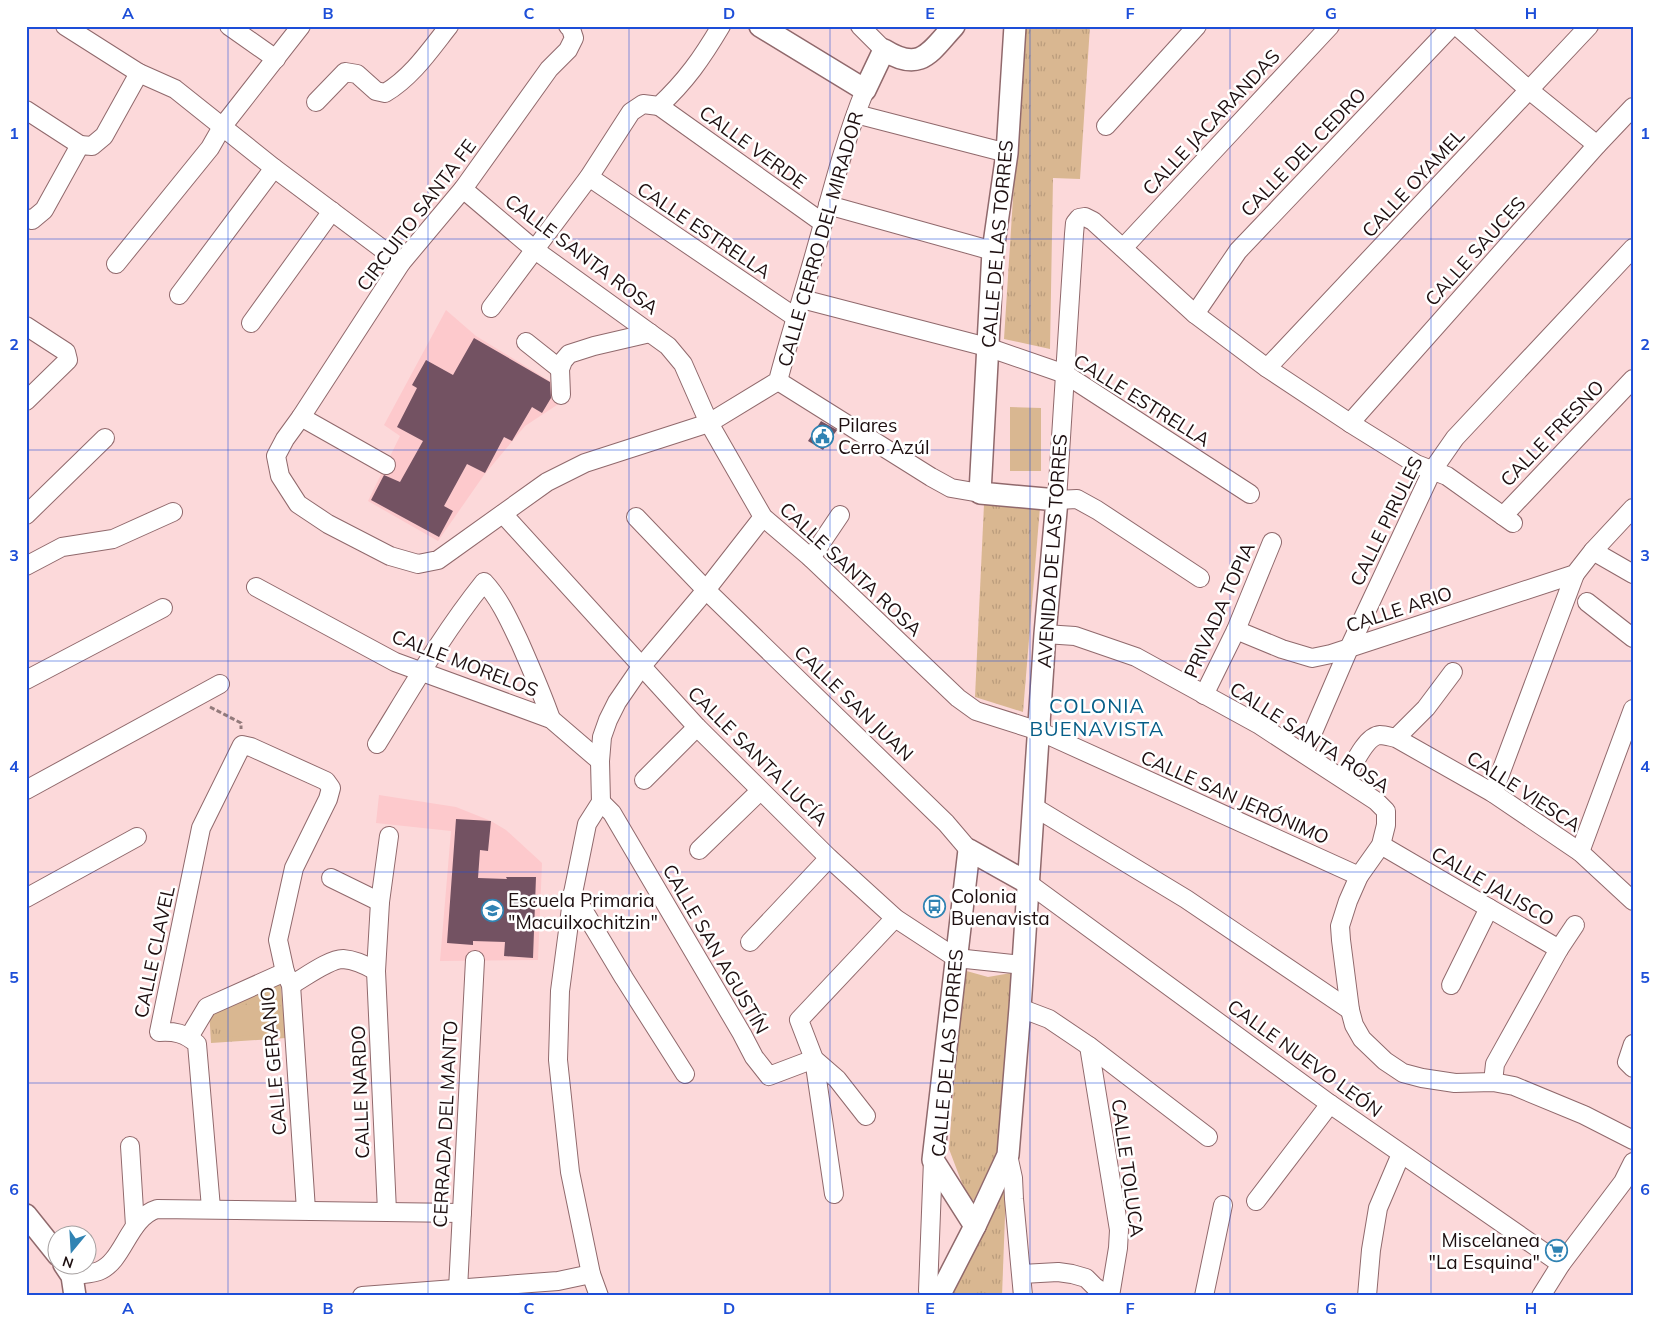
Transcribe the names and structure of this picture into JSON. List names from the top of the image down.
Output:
{
  "streets": {
    "street": [
      "CALLE JACARANDAS",
      "CALLE VERDE",
      "CALLE DEL CEDRO",
      "CALLE OYAMEL",
      "CIRCUITO SANTA FE",
      "CALLE ESTRELLA",
      "CALLE CERRO DEL MIRADOR",
      "CALLE DE LAS TORRES",
      "CALLE SAUCES",
      "CALLE SANTA ROSA",
      "CALLE FRESNO",
      "CALLE PIRULES",
      "AVENIDA DE LAS TORRES",
      "CALLE ARIO",
      "PRIVADA TOPIA",
      "CALLE MORELOS",
      "CALLE SAN JUAN",
      "CALLE SANTA LUCÍA",
      "CALLE VIESCA",
      "CALLE SAN JERÓNIMO",
      "CALLE JALISCO",
      "CALLE SAN AGUSTÍN",
      "CALLE CLAVEL",
      "CALLE NUEVO LEÓN",
      "CALLE GERANIO",
      "CALLE NARDO",
      "CERRADA DEL MANTO",
      "CALLE TOLUCA"
    ]
  },
  "crossings": [
    ["CALLE JACARANDAS", "AVENIDA DE LAS TORRES"],
    ["CALLE VERDE", "CALLE CERRO DEL MIRADOR"],
    ["CIRCUITO SANTA FE", "CALLE CERRO DEL MIRADOR"],
    ["CIRCUITO SANTA FE", "CALLE SANTA ROSA"],
    ["CALLE ESTRELLA", "CALLE CERRO DEL MIRADOR"],
    ["CALLE ESTRELLA", "CALLE DE LAS TORRES"],
    ["CALLE ESTRELLA", "AVENIDA DE LAS TORRES"],
    ["CALLE CERRO DEL MIRADOR", "CALLE SANTA ROSA"],
    ["CALLE CERRO DEL MIRADOR", "CALLE SANTA LUCÍA"],
    ["CALLE DE LAS TORRES", "AVENIDA DE LAS TORRES"],
    ["CALLE DE LAS TORRES", "CALLE SAN JUAN"],
    ["CALLE DE LAS TORRES", "CALLE SANTA LUCÍA"],
    ["CALLE SANTA ROSA", "CALLE PIRULES"],
    ["CALLE SANTA ROSA", "AVENIDA DE LAS TORRES"],
    ["CALLE SANTA ROSA", "PRIVADA TOPIA"],
    ["CALLE SANTA ROSA", "CALLE SAN JERÓNIMO"],
    ["CALLE SANTA ROSA", "CALLE JALISCO"],
    ["CALLE FRESNO", "CALLE PIRULES"],
    ["CALLE PIRULES", "CALLE ARIO"],
    ["AVENIDA DE LAS TORRES", "CALLE SANTA LUCÍA"],
    ["AVENIDA DE LAS TORRES", "CALLE SAN JERÓNIMO"],
    ["AVENIDA DE LAS TORRES", "CALLE NUEVO LEÓN"],
    ["CALLE ARIO", "PRIVADA TOPIA"],
    ["CALLE SANTA LUCÍA", "CALLE SAN AGUSTÍN"],
    ["CALLE CLAVEL", "CALLE GERANIO"]
  ],
  "districts": ["COLONIA BUENAVISTA"],
  "places": {
    "public building": ["Pilares Cerro Azúl"],
    "bus stop": ["Colonia Buenavista"],
    "school or university": ["Escuela Primaria \"Macuilxochitzin\""],
    "supermarket": ["Miscelanea \"La Esquina\""]
  },
  "north": "bottom",
  "grid": {
    "columns": [
      "A",
      "B",
      "C",
      "D",
      "E",
      "F",
      "G",
      "H"
    ],
    "rows": [
      "1",
      "2",
      "3",
      "4",
      "5",
      "6"
    ]
  }
}
